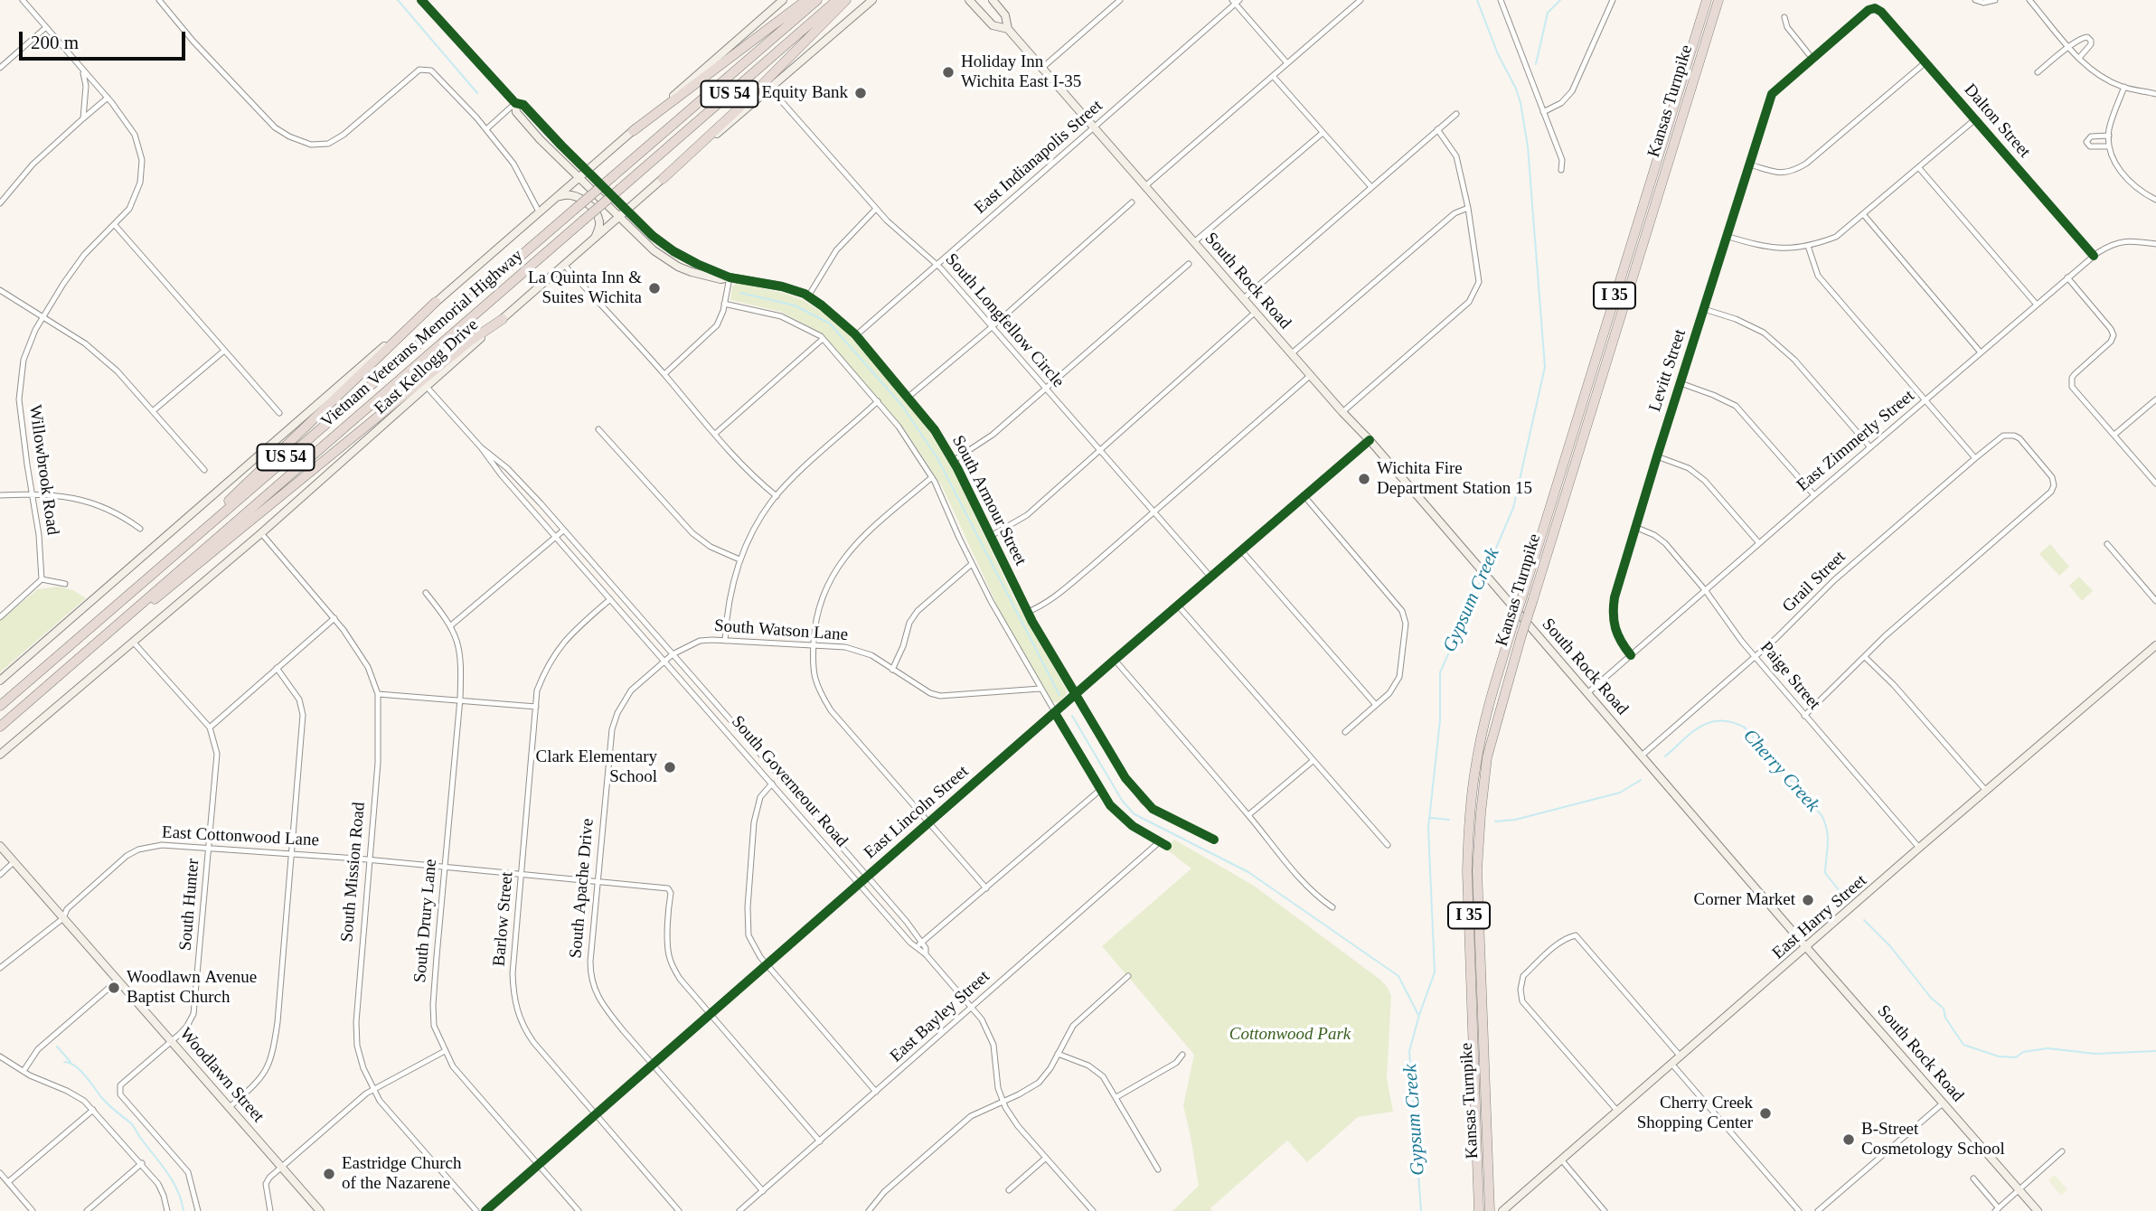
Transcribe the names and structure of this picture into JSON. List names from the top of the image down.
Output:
{
  "streets": {
    "highway": [
      "US 54",
      "Kansas Turnpike",
      "I 35",
      "Vietnam Veterans Memorial Highway"
    ],
    "main road": [
      "South Rock Road",
      "East Kellogg Drive",
      "South Armour Street",
      "East Lincoln Street",
      "East Harry Street",
      "Woodlawn Street"
    ],
    "street": [
      "Dalton Street",
      "East Indianapolis Street",
      "South Longfellow Circle",
      "Levitt Street",
      "East Zimmerly Street",
      "Willowbrook Road",
      "Grail Street",
      "South Watson Lane",
      "Paige Street",
      "South Governeour Road",
      "East Cottonwood Lane",
      "South Mission Road",
      "South Apache Drive",
      "South Hunter",
      "Barlow Street",
      "South Drury Lane",
      "East Bayley Street"
    ]
  },
  "crossings": [
    ["Dalton Street", "Levitt Street"],
    ["Dalton Street", "East Zimmerly Street"],
    ["East Indianapolis Street", "South Rock Road"],
    ["East Indianapolis Street", "South Longfellow Circle"],
    ["East Indianapolis Street", "South Armour Street"],
    ["South Rock Road", "East Zimmerly Street"],
    ["South Rock Road", "Grail Street"],
    ["South Rock Road", "East Lincoln Street"],
    ["South Rock Road", "East Harry Street"],
    ["South Longfellow Circle", "East Kellogg Drive"],
    ["South Longfellow Circle", "East Lincoln Street"],
    ["East Kellogg Drive", "South Armour Street"],
    ["East Kellogg Drive", "South Governeour Road"],
    ["East Kellogg Drive", "South Mission Road"],
    ["East Kellogg Drive", "South Hunter"],
    ["Levitt Street", "East Zimmerly Street"],
    ["Levitt Street", "Paige Street"],
    ["East Zimmerly Street", "Paige Street"],
    ["South Armour Street", "East Lincoln Street"],
    ["Grail Street", "Paige Street"],
    ["South Watson Lane", "South Governeour Road"],
    ["South Watson Lane", "South Apache Drive"],
    ["Paige Street", "East Harry Street"],
    ["South Governeour Road", "East Lincoln Street"],
    ["South Governeour Road", "South Apache Drive"],
    ["South Governeour Road", "Barlow Street"],
    ["South Governeour Road", "East Bayley Street"],
    ["East Lincoln Street", "East Cottonwood Lane"],
    ["East Lincoln Street", "South Apache Drive"],
    ["East Lincoln Street", "Barlow Street"],
    ["East Lincoln Street", "South Drury Lane"],
    ["East Cottonwood Lane", "South Mission Road"],
    ["East Cottonwood Lane", "South Apache Drive"],
    ["East Cottonwood Lane", "South Hunter"],
    ["East Cottonwood Lane", "Barlow Street"],
    ["East Cottonwood Lane", "South Drury Lane"],
    ["East Cottonwood Lane", "Woodlawn Street"],
    ["South Apache Drive", "East Bayley Street"],
    ["South Hunter", "Woodlawn Street"]
  ],
  "water": ["Gypsum Creek", "Cherry Creek"],
  "parks": ["Cottonwood Park"],
  "places": [
    "Holiday Inn Wichita East I-35",
    "Equity Bank",
    "La Quinta Inn & Suites Wichita",
    "Wichita Fire Department Station 15",
    "Clark Elementary School",
    "Corner Market",
    "Woodlawn Avenue Baptist Church",
    "Cherry Creek Shopping Center",
    "B-Street Cosmetology School",
    "Eastridge Church of the Nazarene"
  ],
  "scale_bar": "200 m"
}
